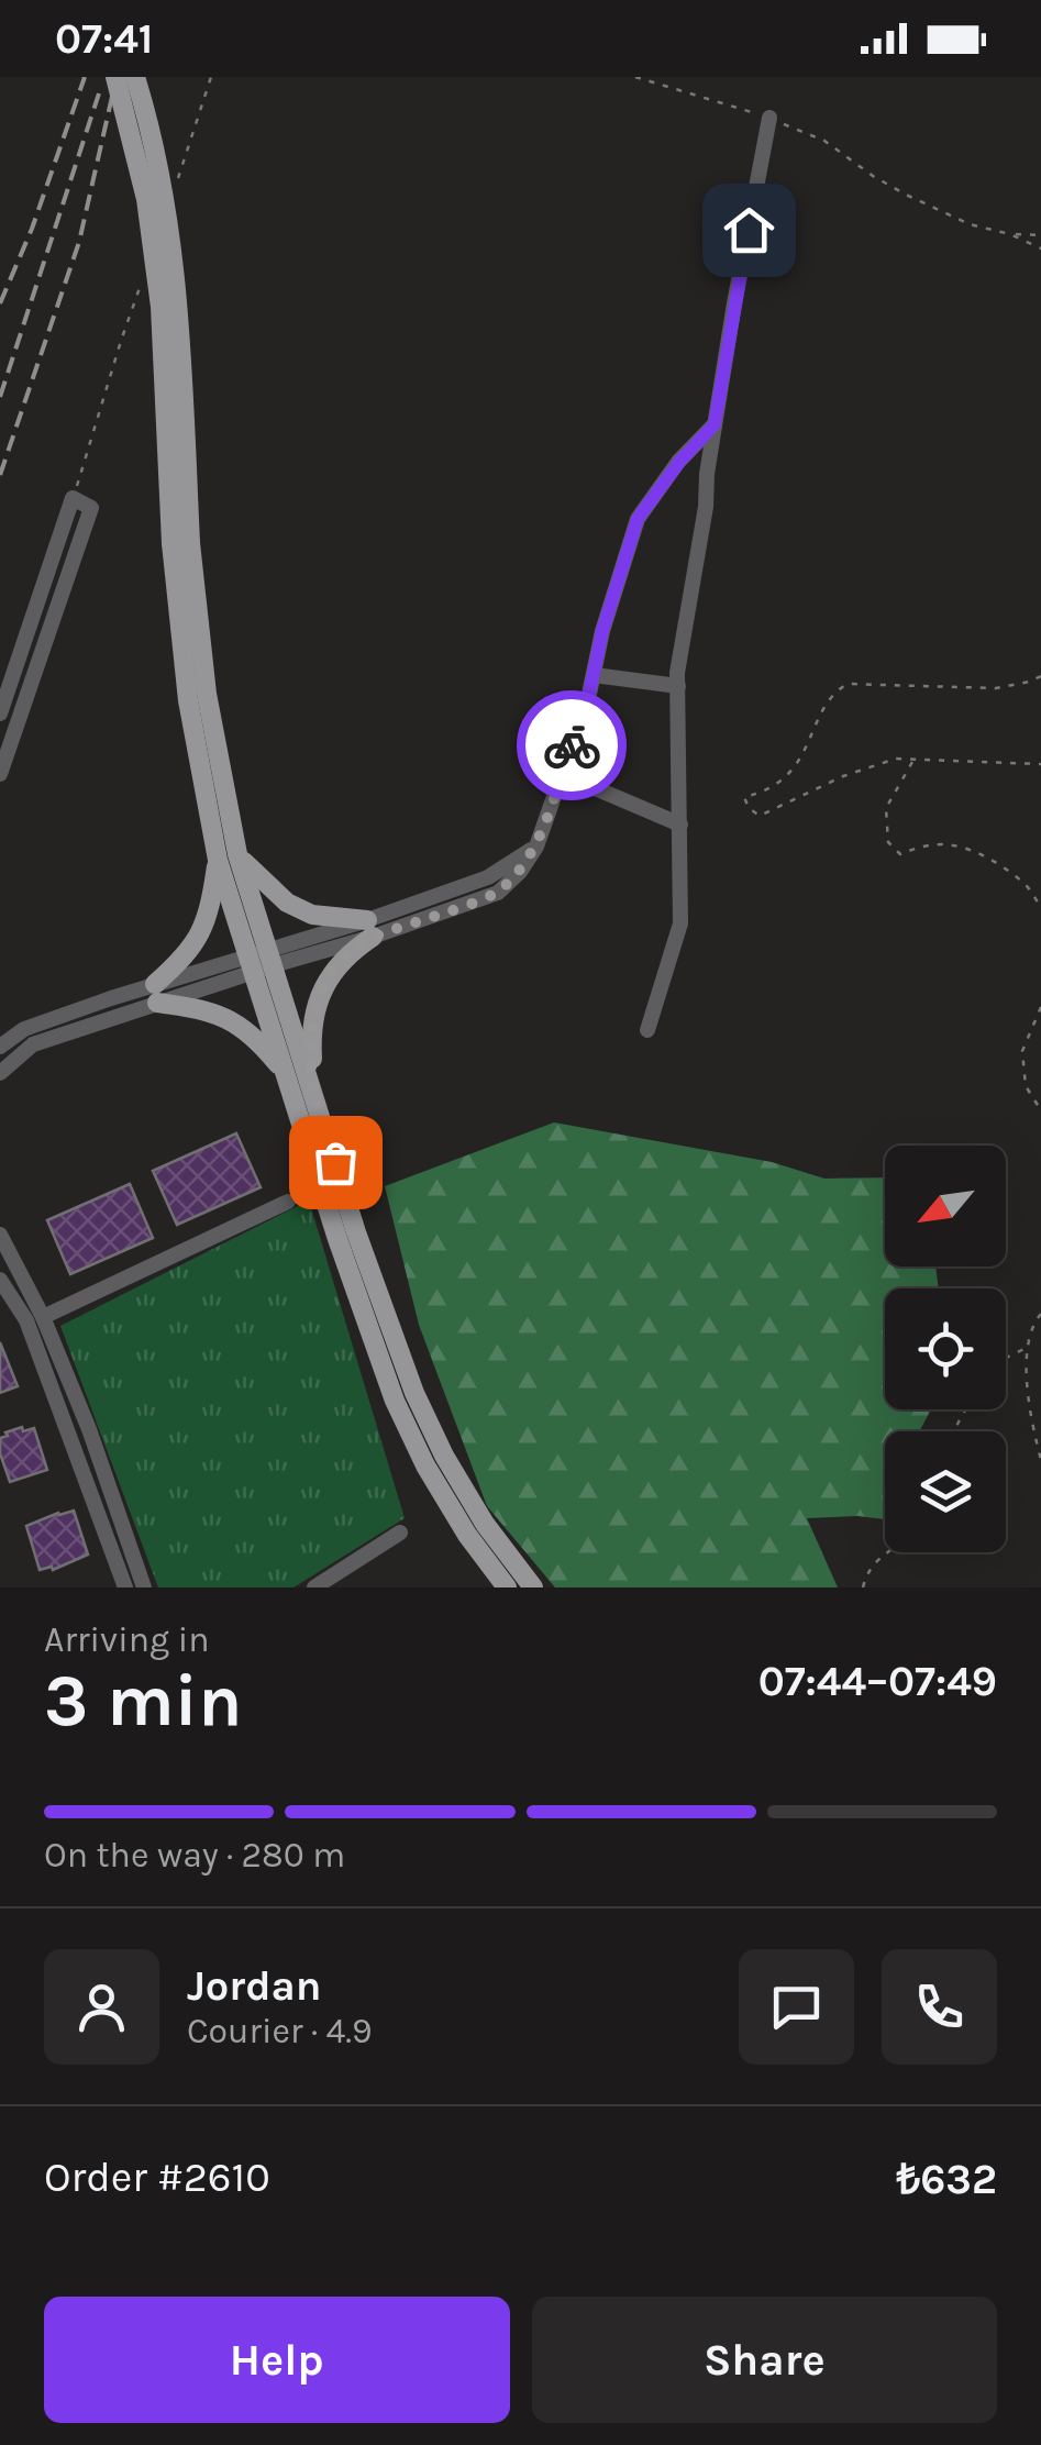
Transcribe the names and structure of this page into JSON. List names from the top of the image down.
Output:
{
  "north": "bottom left",
  "page": {
    "status": "07:41",
    "heading": ["3 min", "Arriving in", "07:44–07:49"],
    "panel": [
      "Jordan",
      "Courier · 4.9",
      "Order #2610",
      "₺632"
    ],
    "bar": "On the way · 280 m",
    "buttons": ["Help", "Share"]
  }
}
